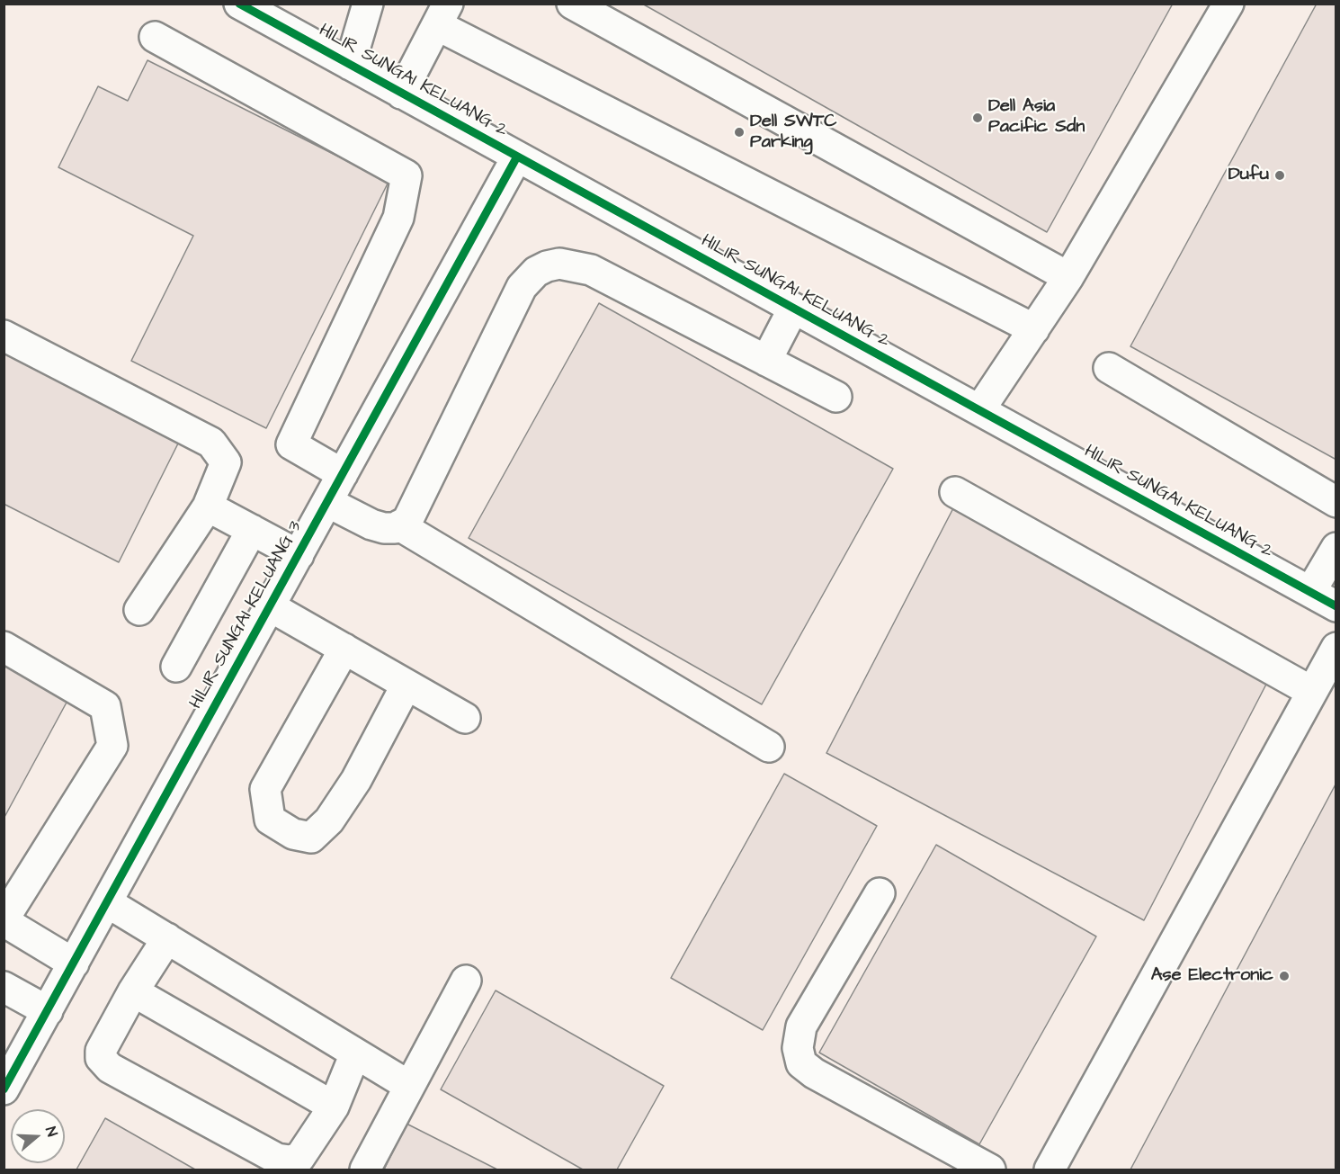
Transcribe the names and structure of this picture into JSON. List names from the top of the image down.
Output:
{
  "streets": {
    "street": ["HILIR SUNGAI KELUANG 2", "HILIR SUNGAI KELUANG 3"]
  },
  "crossings": [
    ["HILIR SUNGAI KELUANG 2", "HILIR SUNGAI KELUANG 3"]
  ],
  "places": [
    "Dell Asia Pacific Sdn",
    "Dell SWTC Parking",
    "Dufu",
    "Ase Electronic"
  ],
  "north": "right"
}
